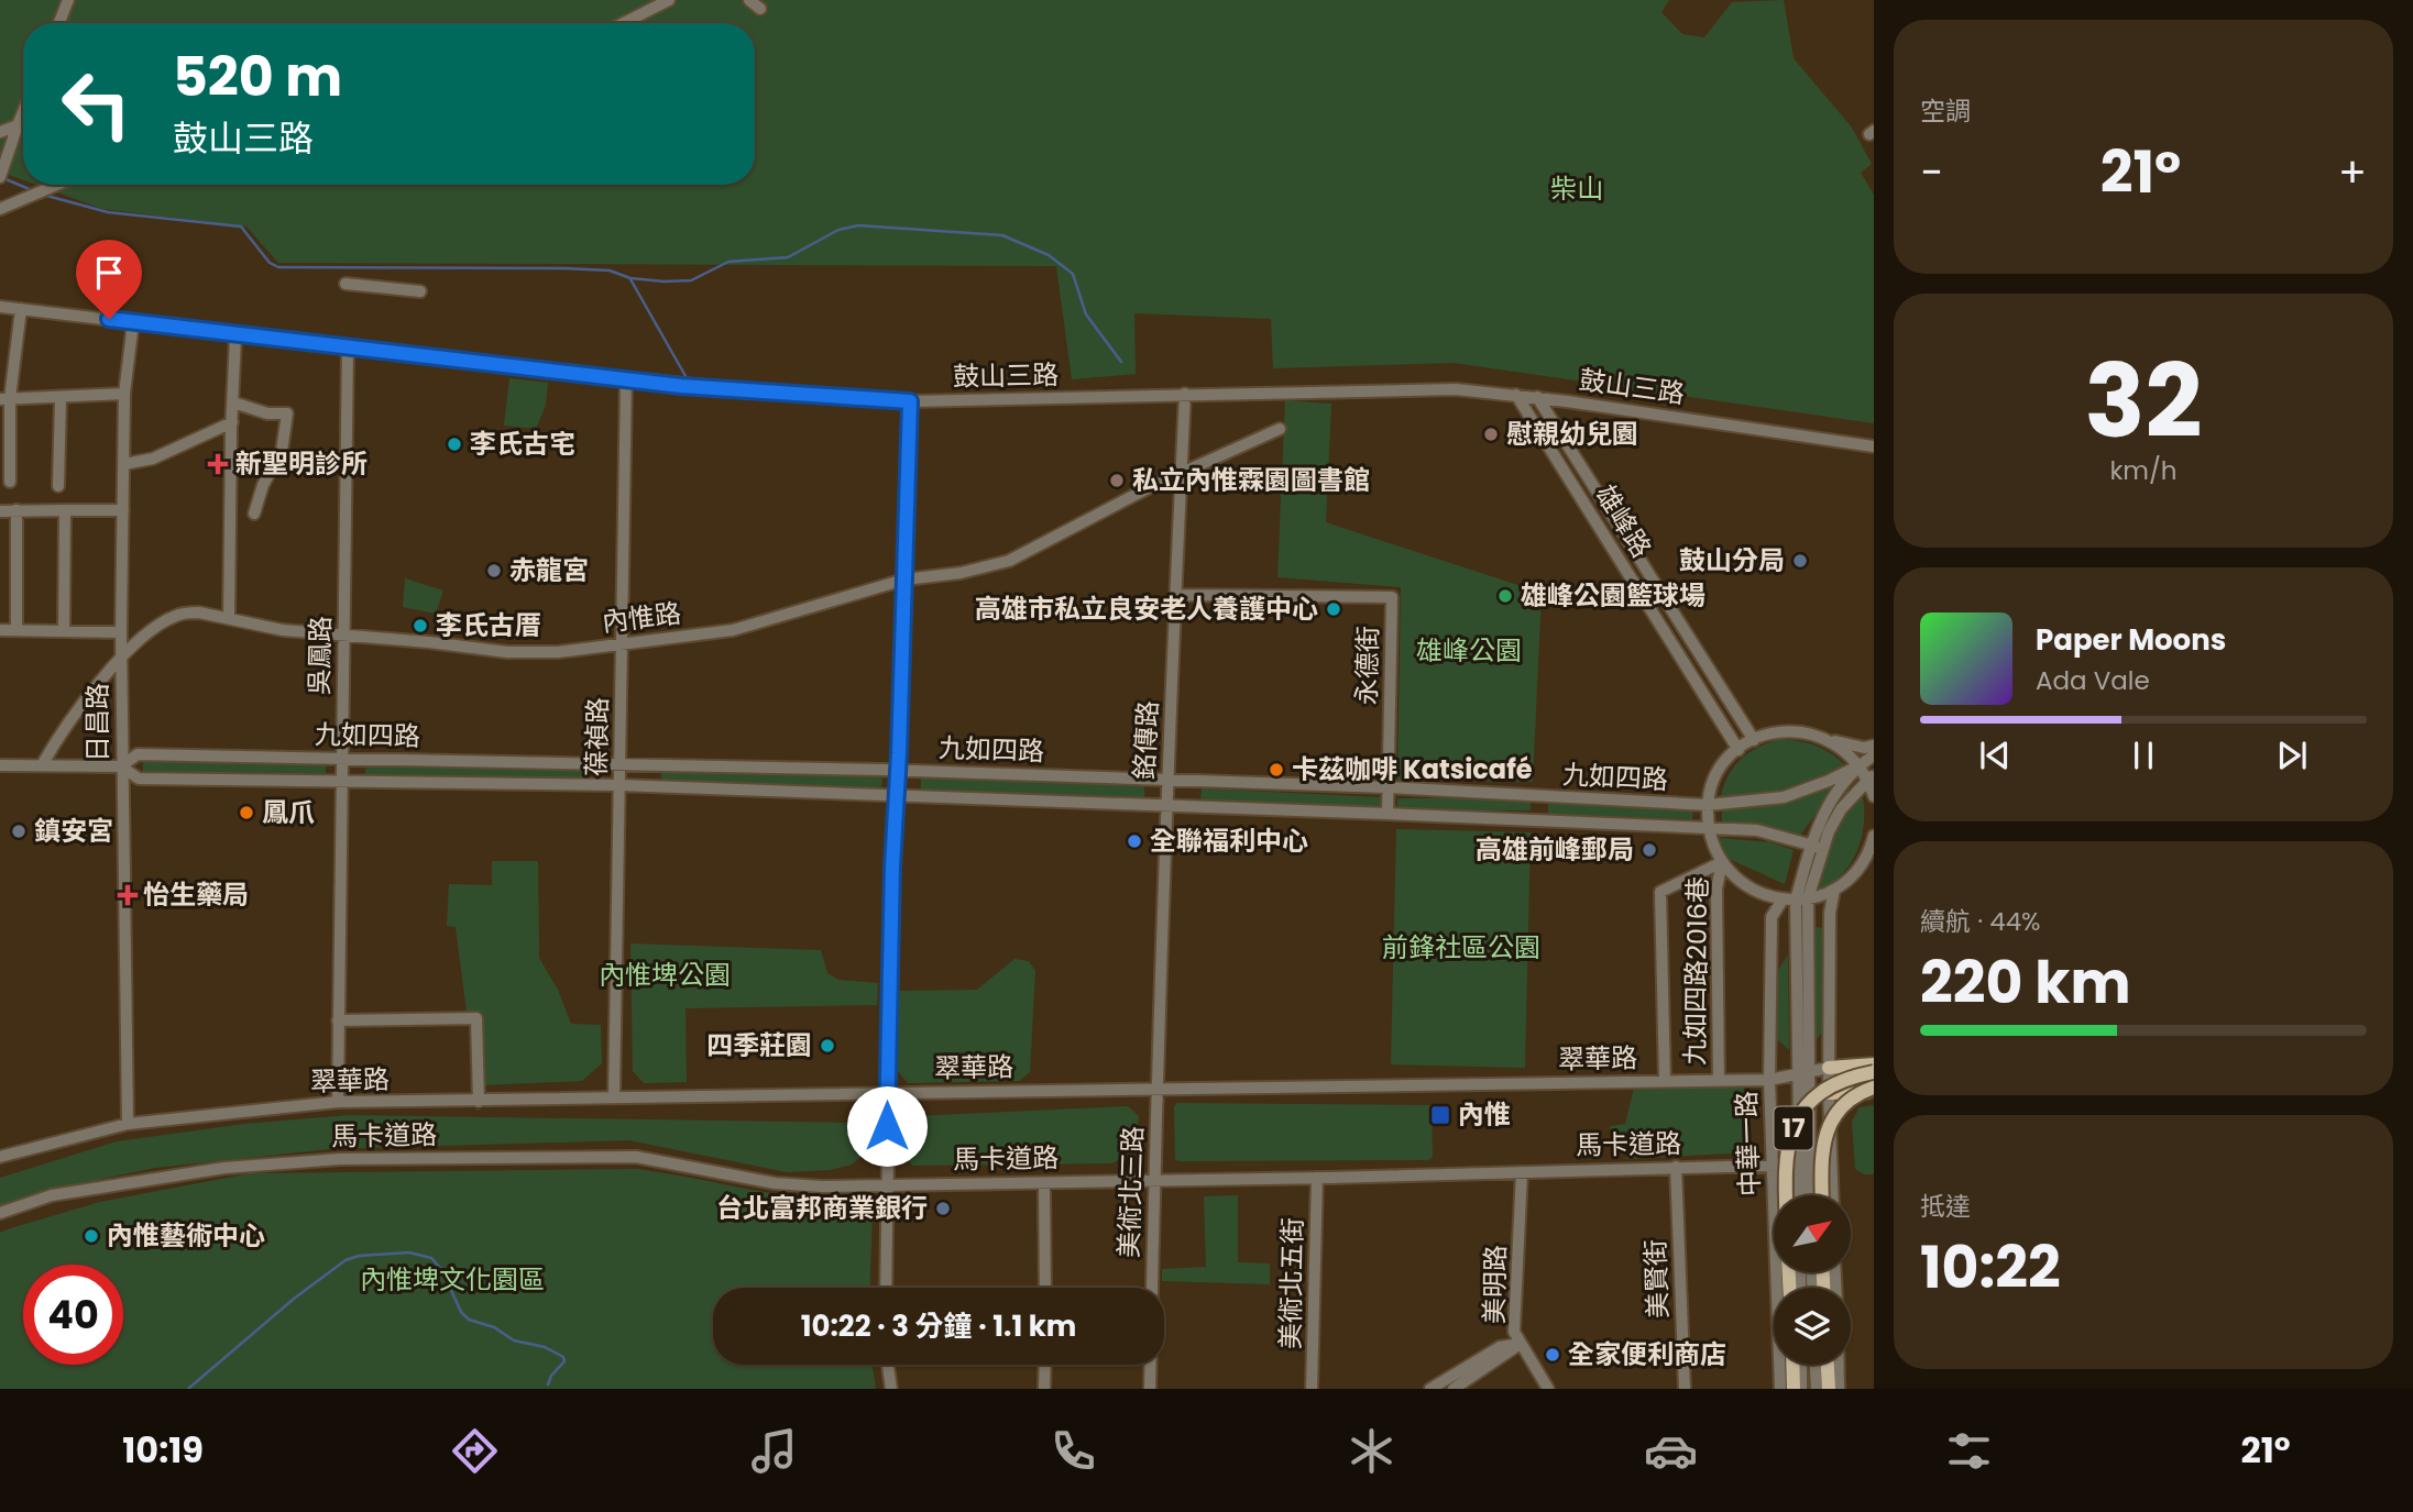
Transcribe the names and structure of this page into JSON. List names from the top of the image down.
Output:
{
  "streets": {
    "main road": ["17"],
    "street": [
      "鼓山三路",
      "雄峰路",
      "內惟路",
      "吳鳳路",
      "永德街",
      "日昌路",
      "九如四路",
      "葆禎路",
      "銘傳路",
      "九如四路2016巷",
      "翠華路",
      "馬卡道路",
      "中華一路",
      "美術北三路",
      "美賢街",
      "美術北五街",
      "美明路"
    ]
  },
  "crossings": [
    ["鼓山三路", "雄峰路"],
    ["鼓山三路", "吳鳳路"],
    ["鼓山三路", "日昌路"],
    ["鼓山三路", "葆禎路"],
    ["鼓山三路", "銘傳路"],
    ["內惟路", "吳鳳路"],
    ["內惟路", "日昌路"],
    ["內惟路", "九如四路"],
    ["內惟路", "葆禎路"],
    ["內惟路", "銘傳路"],
    ["吳鳳路", "九如四路"],
    ["吳鳳路", "翠華路"],
    ["永德街", "九如四路"],
    ["永德街", "銘傳路"],
    ["日昌路", "九如四路"],
    ["日昌路", "翠華路"],
    ["九如四路", "葆禎路"],
    ["九如四路", "銘傳路"],
    ["九如四路", "中華一路"],
    ["葆禎路", "翠華路"],
    ["銘傳路", "翠華路"],
    ["銘傳路", "美術北三路"],
    ["九如四路2016巷", "翠華路"],
    ["翠華路", "中華一路"],
    ["翠華路", "美術北三路"],
    ["馬卡道路", "中華一路"],
    ["馬卡道路", "美術北三路"],
    ["馬卡道路", "美賢街"],
    ["馬卡道路", "美術北五街"],
    ["馬卡道路", "美明路"]
  ],
  "parks": [
    "柴山",
    "雄峰公園",
    "前鋒社區公園",
    "內惟埤公園",
    "內惟埤文化園區"
  ],
  "places": {
    "other": [
      "慰親幼兒園",
      "李氏古宅",
      "私立內惟霖園圖書館",
      "鼓山分局",
      "赤龍宮",
      "雄峰公園籃球場",
      "高雄市私立良安老人養護中心",
      "李氏古厝",
      "卡茲咖啡 Katsicafé",
      "鳳爪",
      "鎮安宮",
      "全聯福利中心",
      "高雄前峰郵局",
      "四季莊園",
      "台北富邦商業銀行",
      "內惟藝術中心",
      "全家便利商店"
    ],
    "health": ["新聖明診所", "怡生藥局"],
    "transit": ["內惟"]
  },
  "north": "top right",
  "page": {
    "tile": [
      "空調",
      ["32", "km/h"],
      ["續航 · 44%", "220 km"],
      ["抵達", "10:22"]
    ],
    "turn": ["520 m", "鼓山三路"],
    "heat": ["−", "21°", "+"],
    "song": ["Paper Moons", "Ada Vale"],
    "limit": "40",
    "trip": "10:22 · 3 分鐘 · 1.1 km",
    "tabs": ["10:19", "21°"]
  }
}
